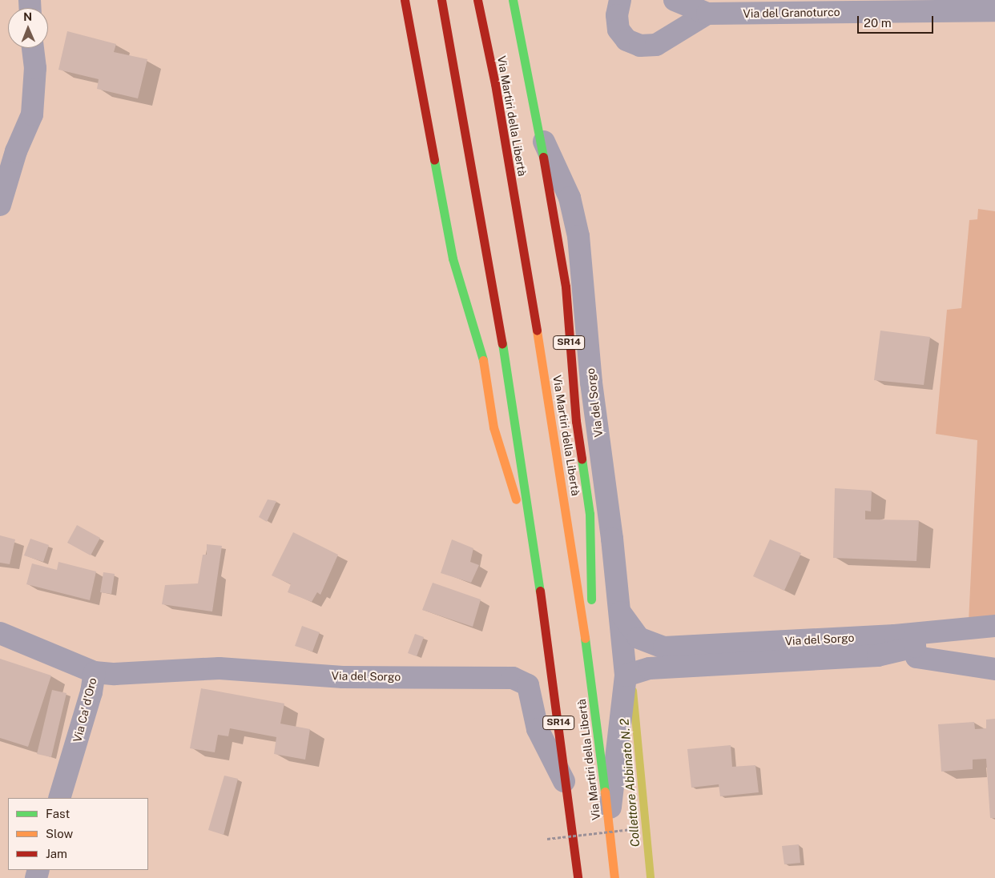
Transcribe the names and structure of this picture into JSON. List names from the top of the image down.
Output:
{
  "streets": {
    "main road": ["Via Martiri della Libertà", "SR14"],
    "street": ["Via del Granoturco", "Via del Sorgo", "Via Ca' d'Oro"]
  },
  "crossings": [
    ["Via Martiri della Libertà", "SR14"],
    ["Via Martiri della Libertà", "Via del Sorgo"],
    ["SR14", "Via del Sorgo"],
    ["Via del Sorgo", "Via Ca' d'Oro"]
  ],
  "water": ["Collettore Abbinato N. 2"],
  "legend": ["Fast", "Slow", "Jam"],
  "scale_bar": "20 m",
  "north": "top"
}
